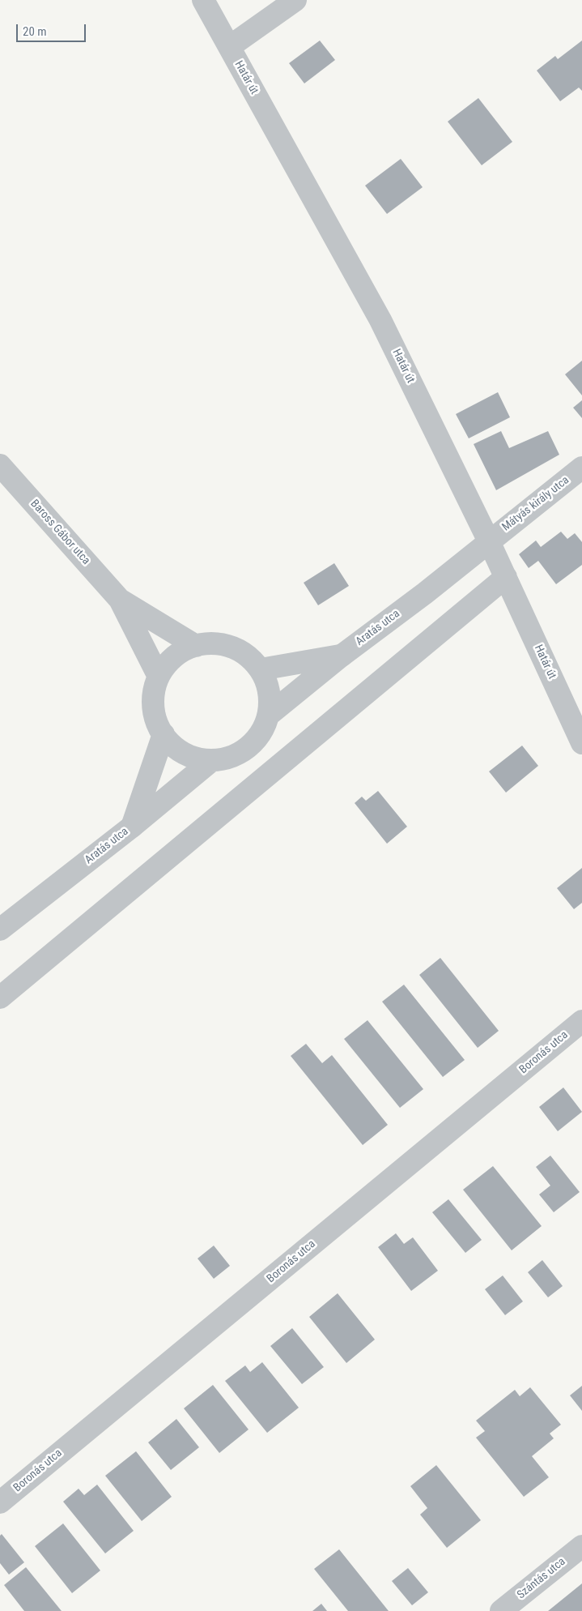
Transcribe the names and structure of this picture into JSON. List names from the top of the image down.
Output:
{
  "streets": {
    "street": [
      "Határ út",
      "Mátyás király utca",
      "Baross Gábor utca",
      "Aratás utca",
      "Boronás utca",
      "Szántás utca"
    ]
  },
  "crossings": [
    ["Határ út", "Mátyás király utca"],
    ["Határ út", "Aratás utca"],
    ["Mátyás király utca", "Aratás utca"]
  ],
  "scale_bar": "20 m"
}
